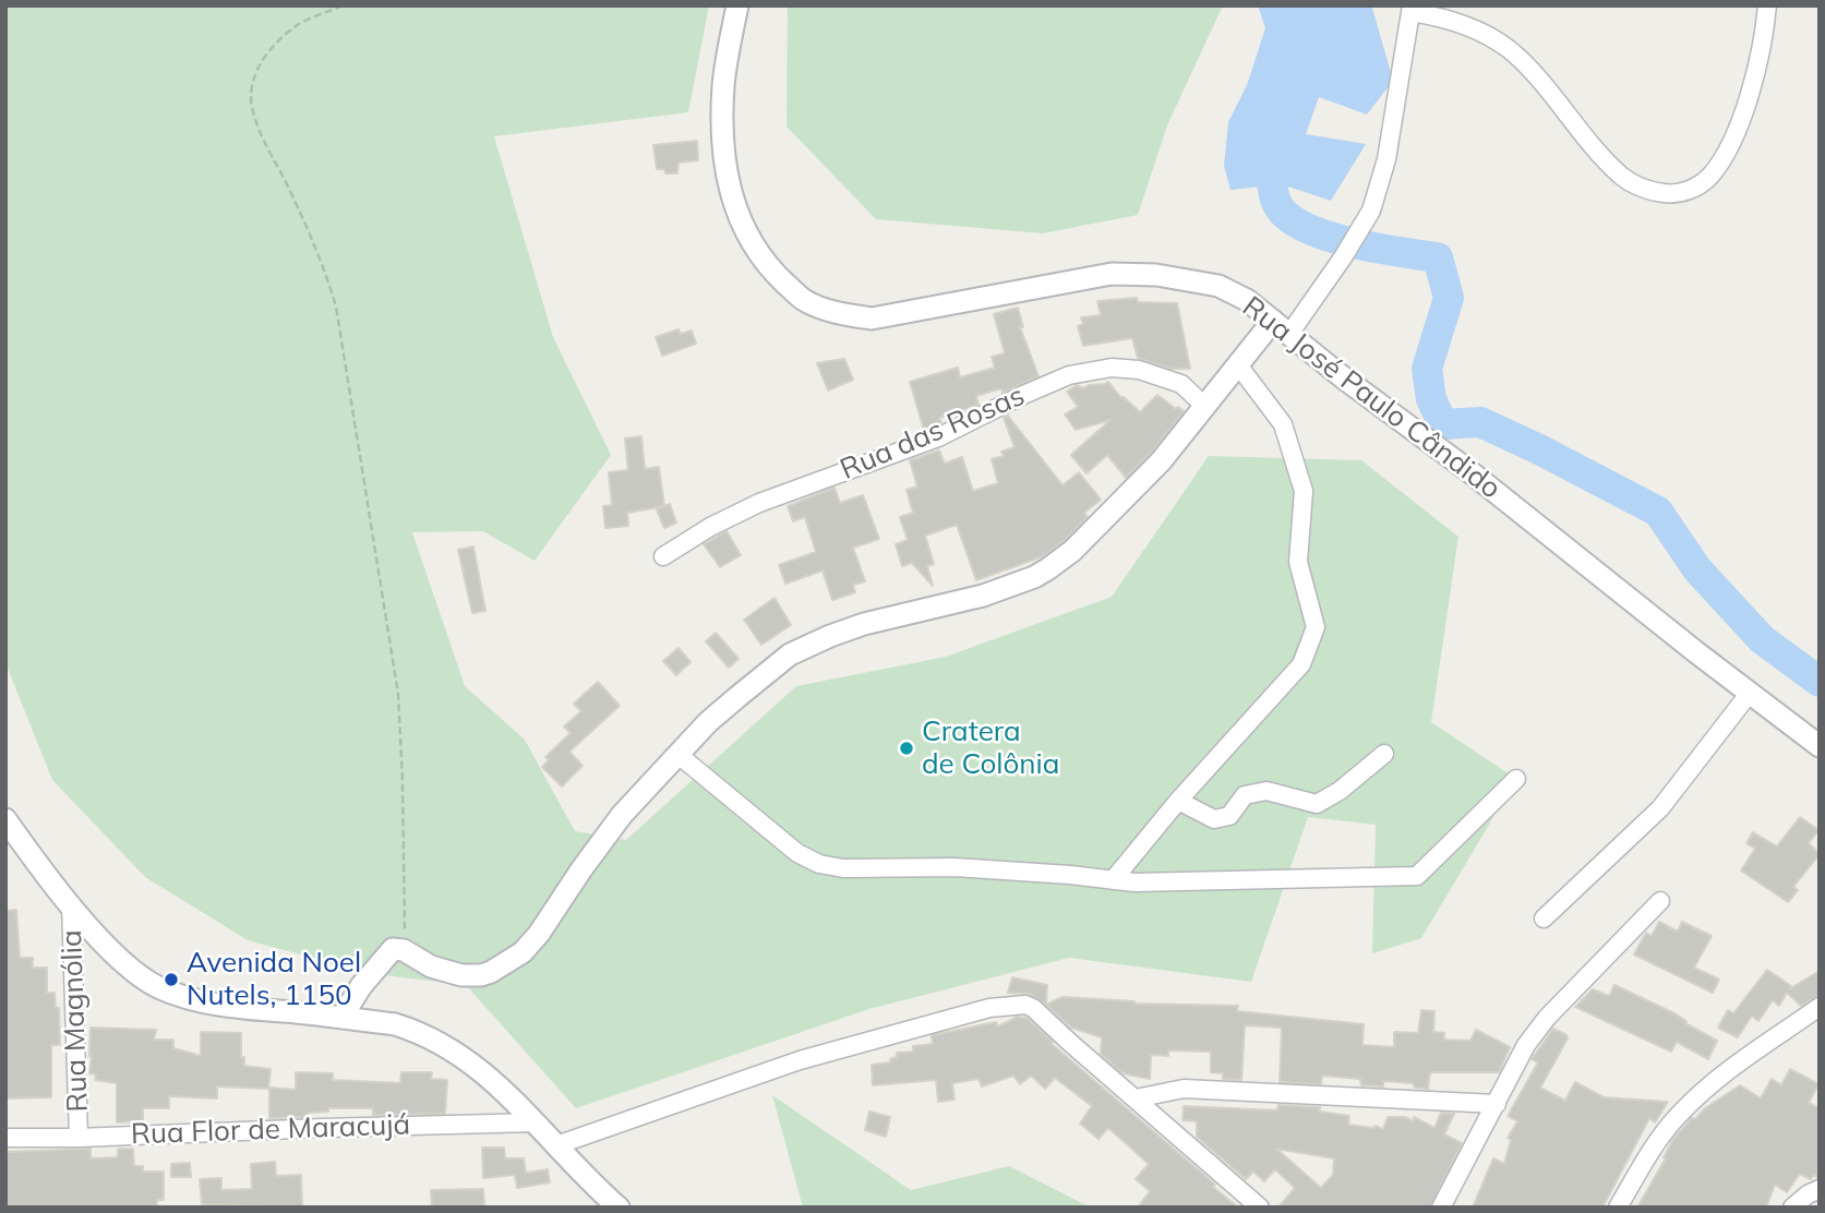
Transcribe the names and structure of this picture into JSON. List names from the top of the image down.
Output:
{
  "streets": {
    "street": [
      "Rua José Paulo Cândido",
      "Rua das Rosas",
      "Rua Magnólia",
      "Rua Flor de Maracujá"
    ]
  },
  "crossings": [
    ["Rua Magnólia", "Rua Flor de Maracujá"]
  ],
  "places": ["Cratera de Colônia", "Avenida Noel Nutels, 1150"]
}
